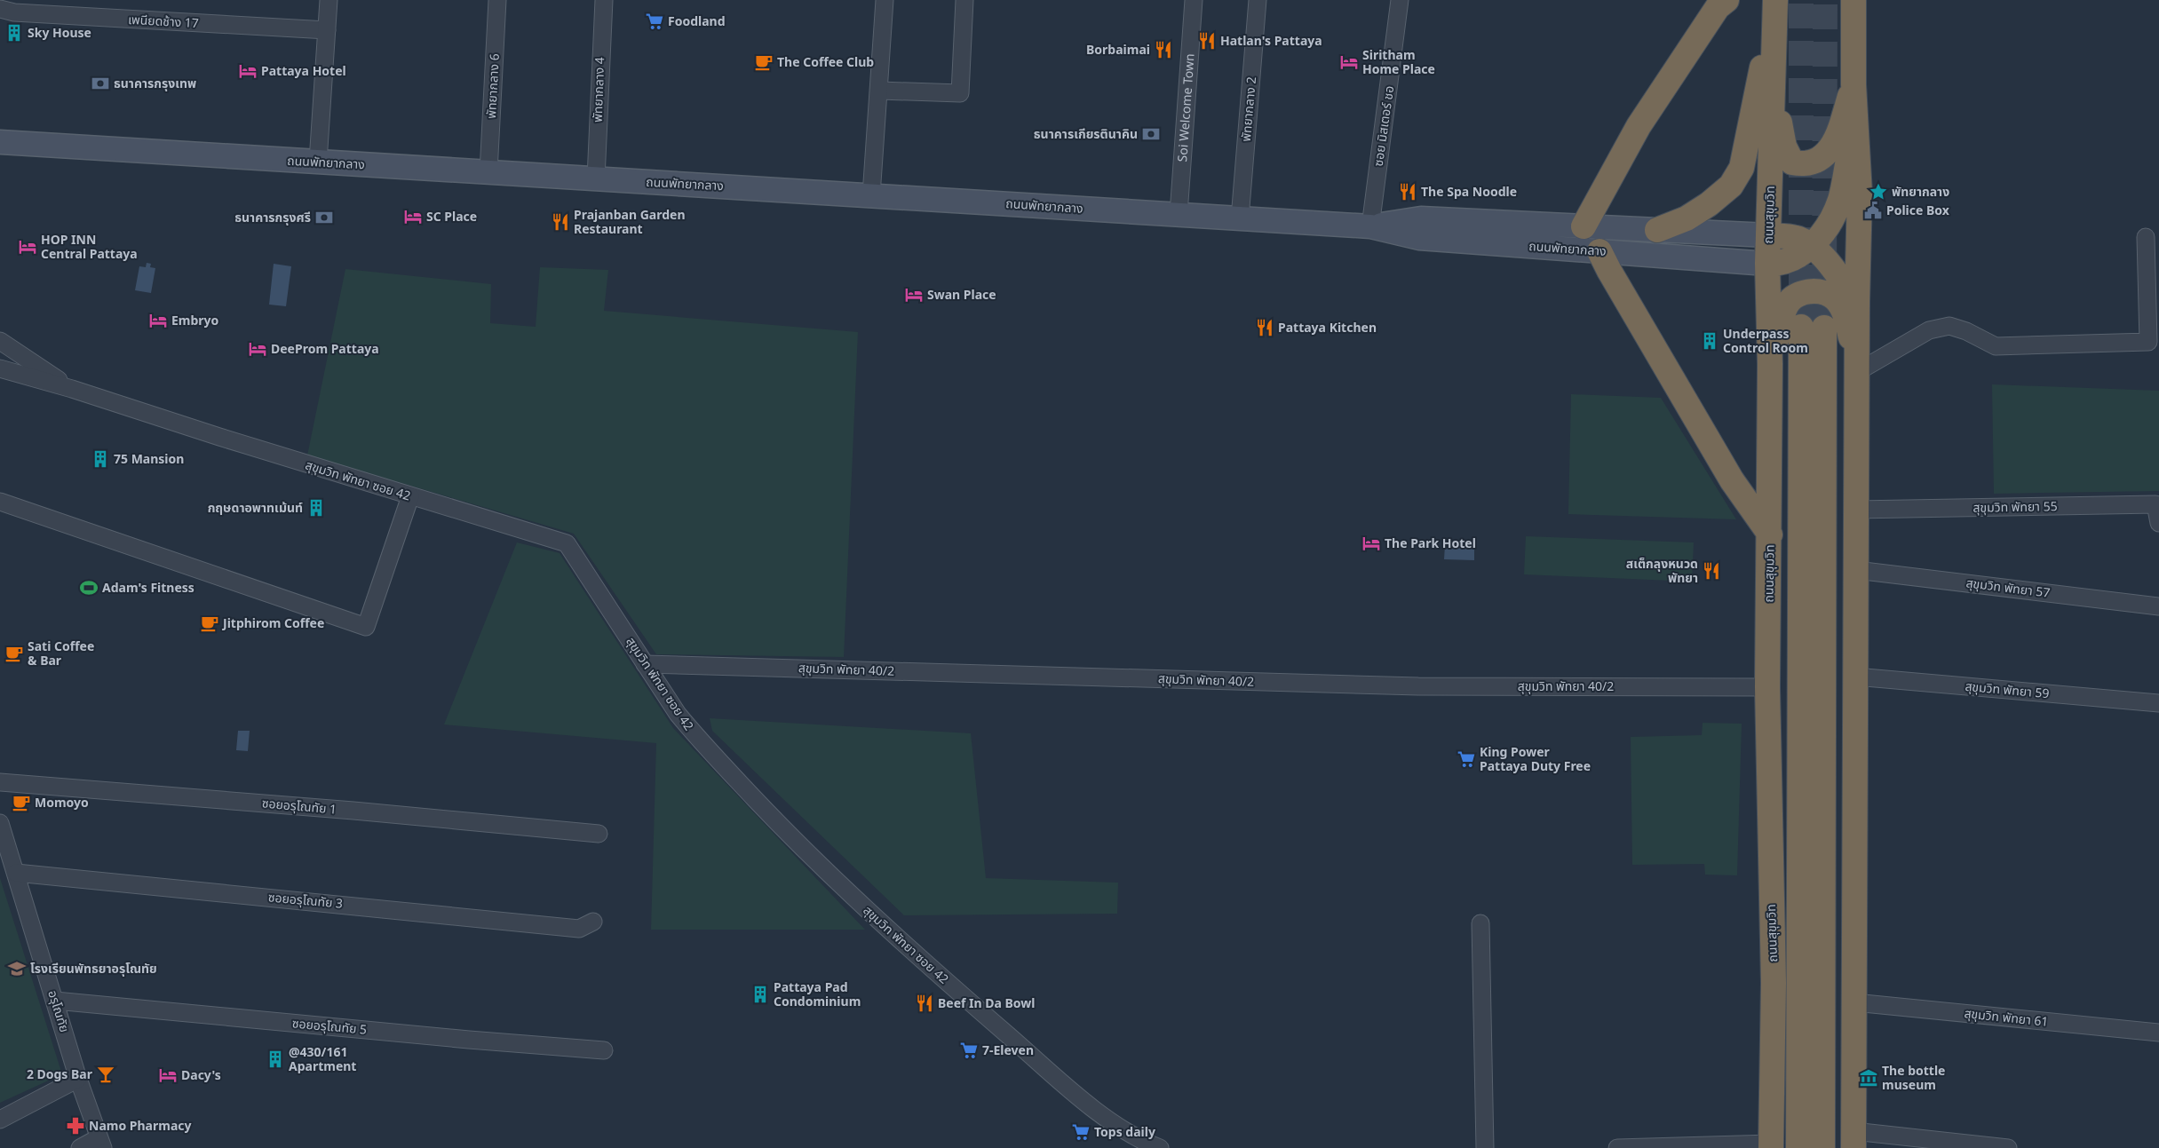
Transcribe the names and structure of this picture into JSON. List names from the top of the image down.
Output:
{
  "streets": {
    "highway": ["ถนนสุขุมวิท"],
    "main road": ["ถนนพัทยากลาง"],
    "street": [
      "เพนียดช้าง 17",
      "พัทยากลาง 6",
      "พัทยากลาง 4",
      "Soi Welcome Town",
      "พัทยากลาง 2",
      "ซอย มิสเตอร์ ชอ",
      "สุขุมวิท พัทยา ซอย 42",
      "สุขุมวิท พัทยา 55",
      "สุขุมวิท พัทยา 57",
      "สุขุมวิท พัทยา 40/2",
      "สุขุมวิท พัทยา 59",
      "ซอยอรุโณทัย 1",
      "ซอยอรุโณทัย 3",
      "อรุโณทัย",
      "สุขุมวิท พัทยา 61",
      "ซอยอรุโณทัย 5"
    ]
  },
  "crossings": [
    ["พัทยากลาง 6", "ถนนพัทยากลาง"],
    ["พัทยากลาง 4", "ถนนพัทยากลาง"],
    ["Soi Welcome Town", "ถนนพัทยากลาง"],
    ["พัทยากลาง 2", "ถนนพัทยากลาง"],
    ["ซอย มิสเตอร์ ชอ", "ถนนพัทยากลาง"],
    ["ถนนพัทยากลาง", "ถนนสุขุมวิท"],
    ["ถนนสุขุมวิท", "สุขุมวิท พัทยา 40/2"],
    ["สุขุมวิท พัทยา ซอย 42", "สุขุมวิท พัทยา 40/2"],
    ["ซอยอรุโณทัย 3", "อรุโณทัย"],
    ["อรุโณทัย", "ซอยอรุโณทัย 5"]
  ],
  "places": {
    "supermarket": [
      "Foodland",
      "King Power Pattaya Duty Free",
      "7-Eleven",
      "Tops daily"
    ],
    "building": [
      "Sky House",
      "Underpass Control Room",
      "75 Mansion",
      "กฤษดาอพาทเม้นท์",
      "Pattaya Pad Condominium",
      "@430/161 Apartment"
    ],
    "restaurant": [
      "Hatlan's Pattaya",
      "Borbaimai",
      "The Spa Noodle",
      "Prajanban Garden Restaurant",
      "Pattaya Kitchen",
      "สเต็กลุงหนวด พัทยา",
      "Beef In Da Bowl"
    ],
    "cafe": [
      "The Coffee Club",
      "Jitphirom Coffee",
      "Sati Coffee & Bar",
      "Momoyo"
    ],
    "hotel": [
      "Siritham Home Place",
      "Pattaya Hotel",
      "SC Place",
      "HOP INN Central Pattaya",
      "Swan Place",
      "Embryo",
      "DeeProm Pattaya",
      "The Park Hotel",
      "Dacy's"
    ],
    "bank": ["ธนาคารกรุงเทพ", "ธนาคารเกียรตินาคิน", "ธนาคารกรุงศรี"],
    "place": ["พัทยากลาง"],
    "public building": ["Police Box"],
    "sports": ["Adam's Fitness"],
    "school or university": ["โรงเรียนพัทธยาอรุโณทัย"],
    "bar": ["2 Dogs Bar"],
    "museum": ["The bottle museum"],
    "pharmacy": ["Namo Pharmacy"]
  }
}
